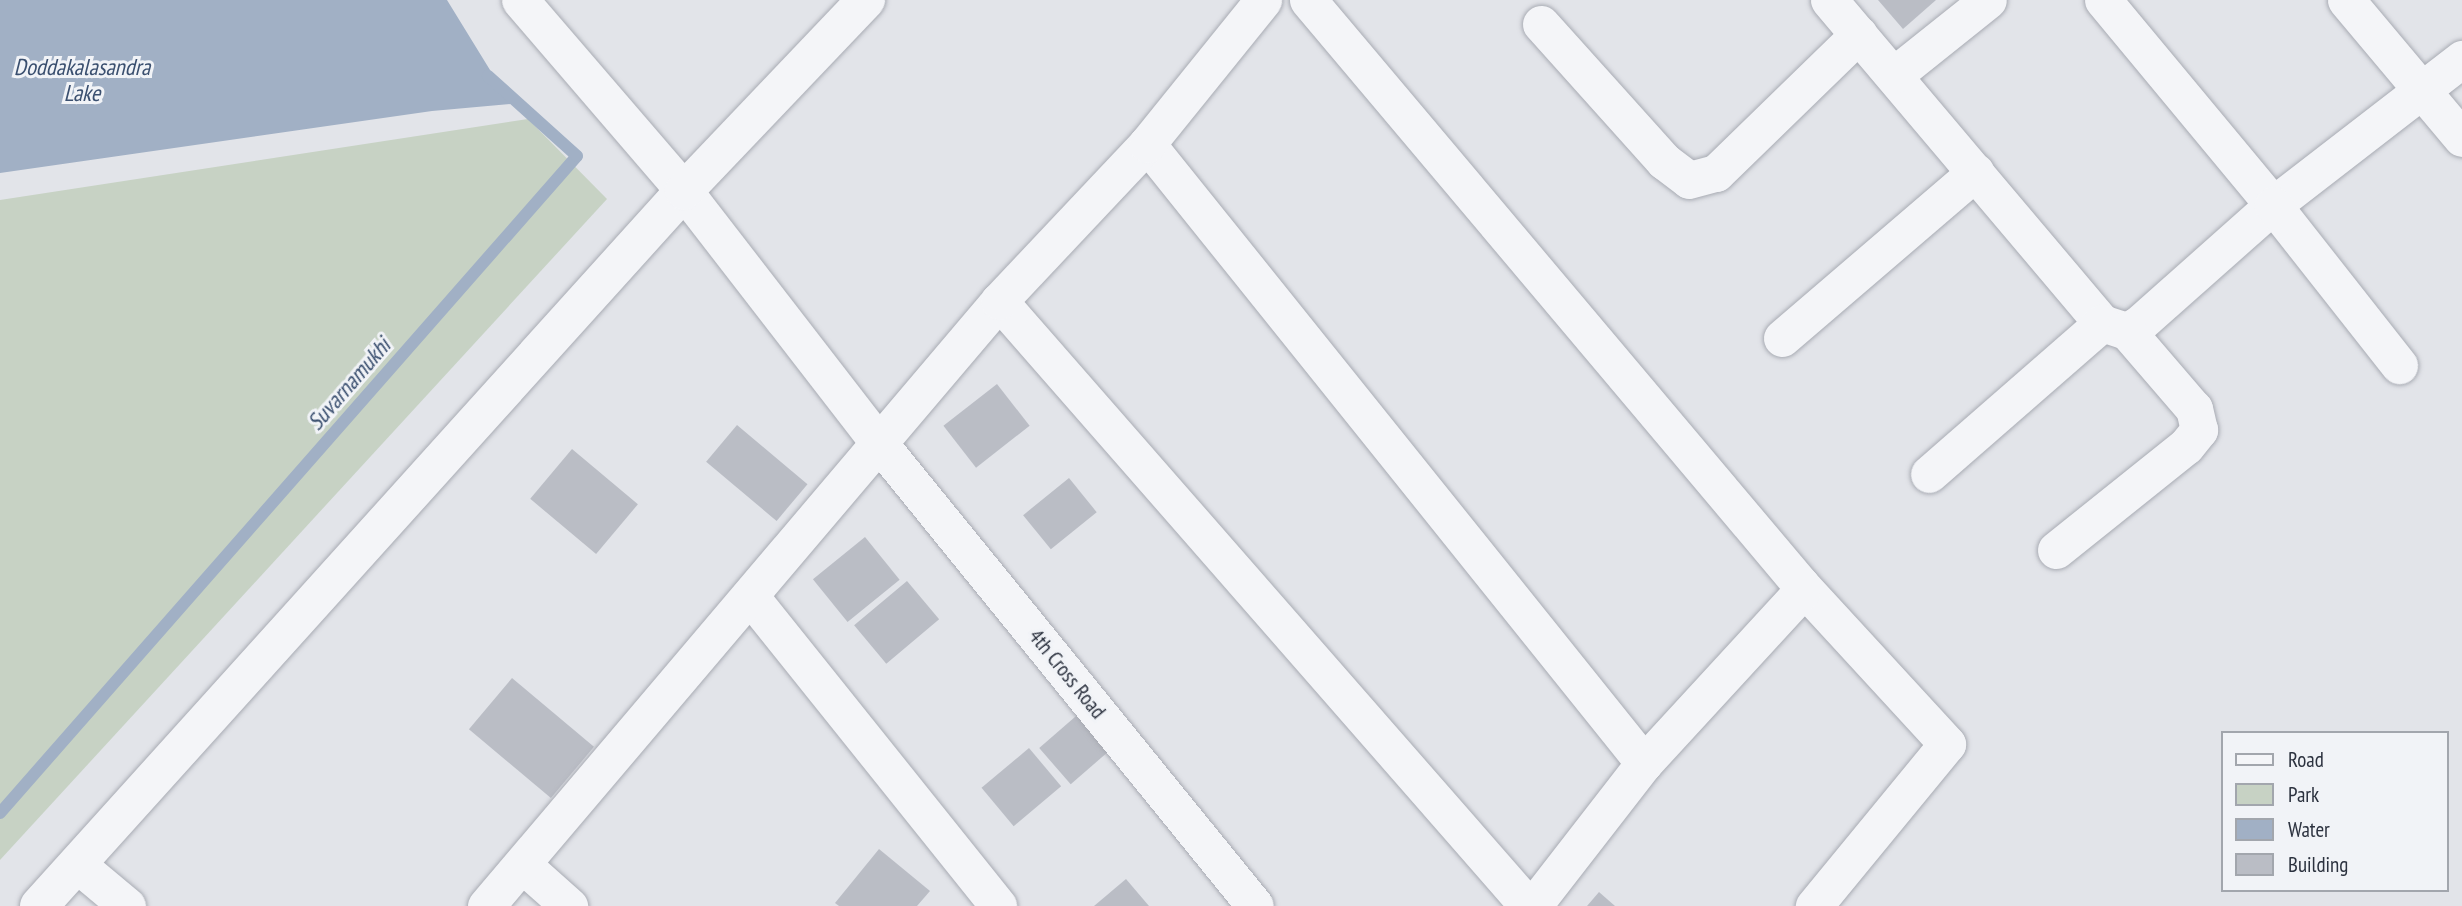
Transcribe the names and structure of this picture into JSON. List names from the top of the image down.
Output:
{
  "streets": {
    "street": ["4th Cross Road"]
  },
  "water": ["Doddakalasandra Lake", "Suvarnamukhi"],
  "legend": [
    "Road",
    "Park",
    "Water",
    "Building"
  ]
}
